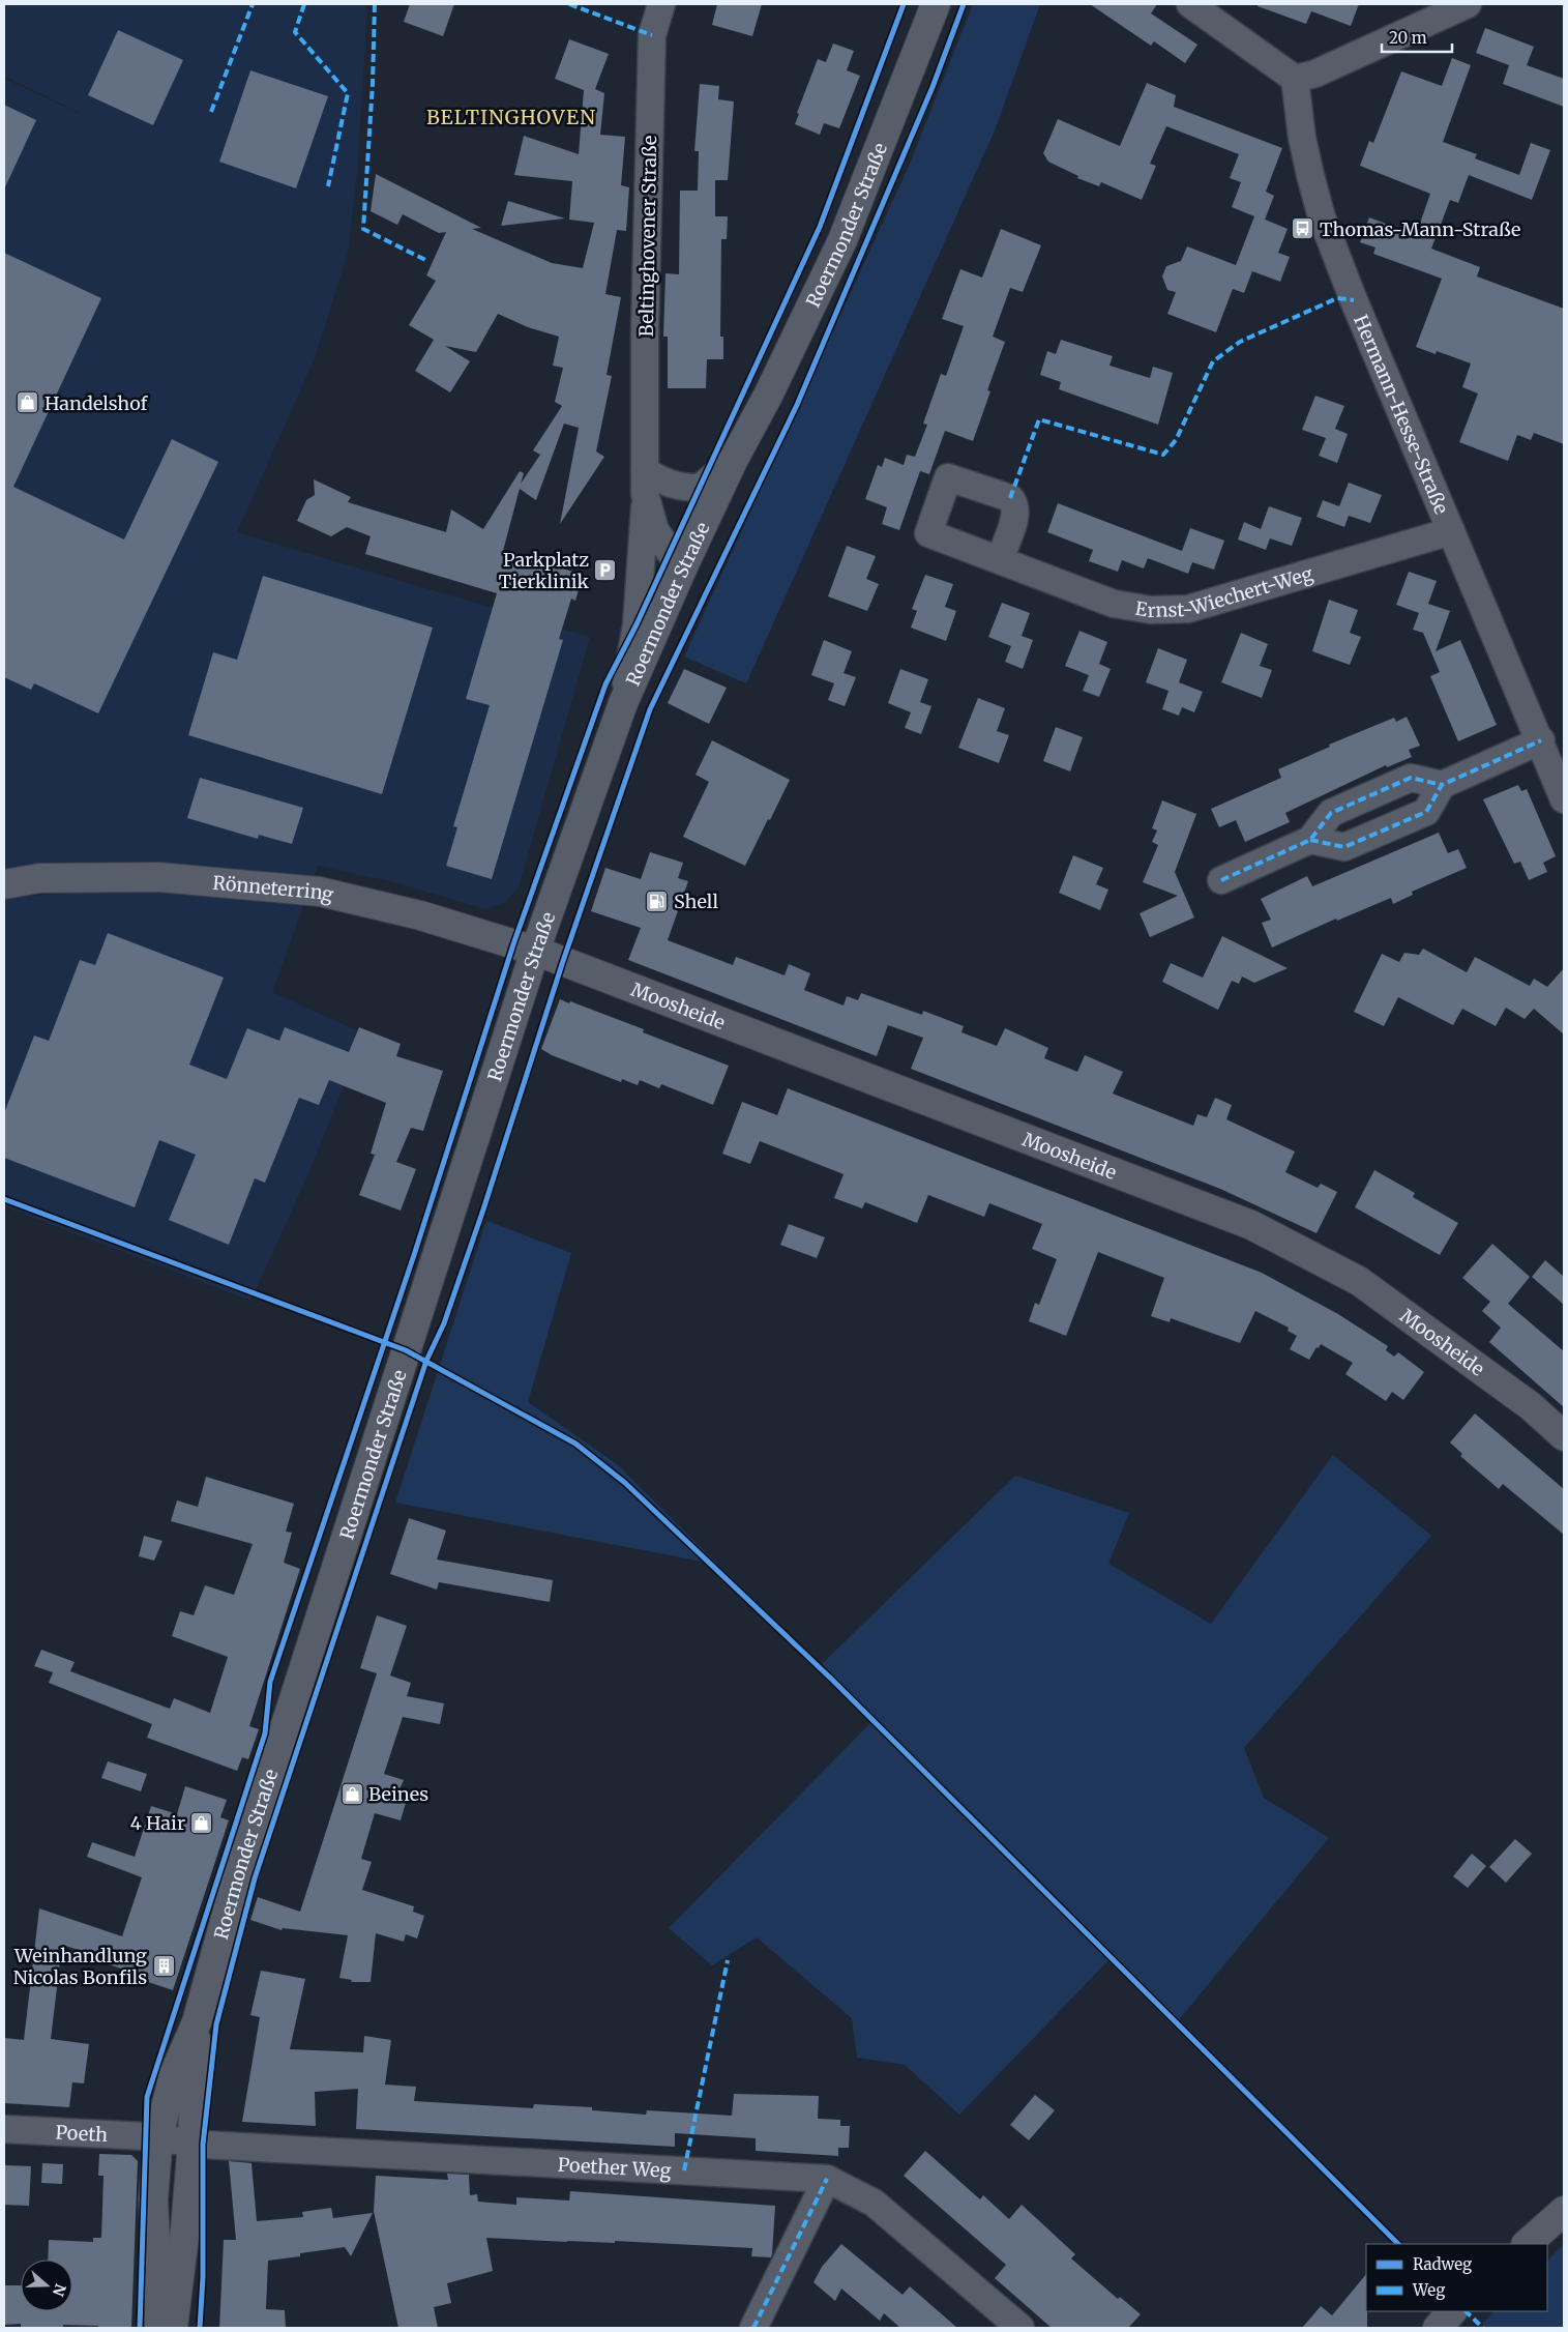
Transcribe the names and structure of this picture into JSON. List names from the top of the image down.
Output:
{
  "streets": {
    "main road": ["Roermonder Straße", "Rönneterring", "Moosheide"],
    "street": [
      "Beltinghovener Straße",
      "Hermann-Hesse-Straße",
      "Ernst-Wiechert-Weg",
      "Poeth",
      "Poether Weg"
    ]
  },
  "crossings": [
    ["Roermonder Straße", "Beltinghovener Straße"],
    ["Roermonder Straße", "Rönneterring"],
    ["Roermonder Straße", "Moosheide"],
    ["Roermonder Straße", "Poeth"],
    ["Roermonder Straße", "Poether Weg"],
    ["Hermann-Hesse-Straße", "Ernst-Wiechert-Weg"],
    ["Rönneterring", "Moosheide"],
    ["Poeth", "Poether Weg"]
  ],
  "districts": ["BELTINGHOVEN"],
  "places": {
    "bus stop": ["Thomas-Mann-Straße"],
    "shop": ["Handelshof", "Beines", "4 Hair"],
    "parking": ["Parkplatz Tierklinik"],
    "fuel station": ["Shell"],
    "building": ["Weinhandlung Nicolas Bonfils"]
  },
  "legend": ["Radweg", "Weg"],
  "scale_bar": "20 m",
  "north": "right"
}
